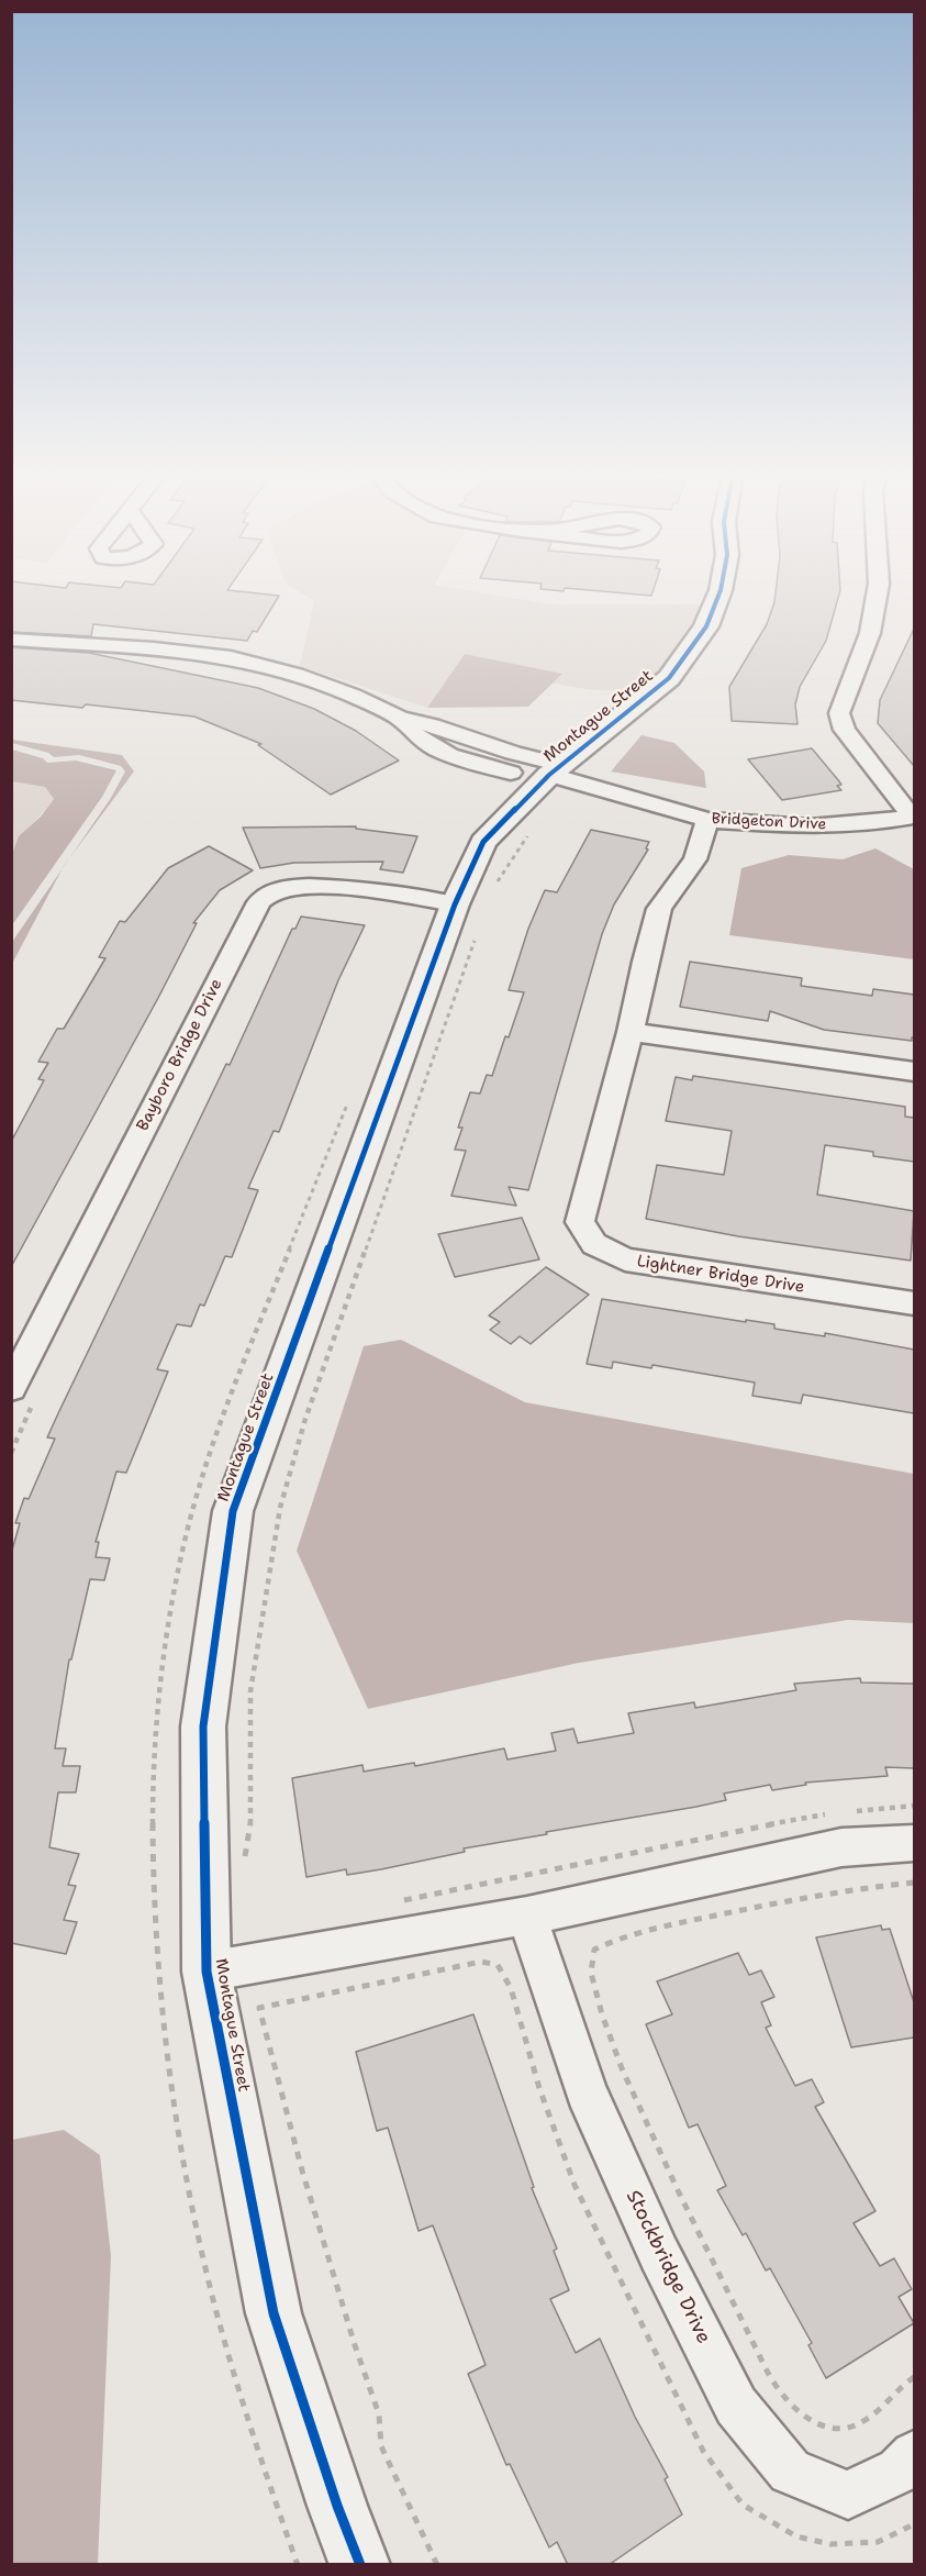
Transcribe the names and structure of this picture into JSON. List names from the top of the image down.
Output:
{
  "streets": {
    "street": [
      "Montague Street",
      "Bridgeton Drive",
      "Bayboro Bridge Drive",
      "Lightner Bridge Drive",
      "Stockbridge Drive"
    ]
  },
  "crossings": [
    ["Montague Street", "Bridgeton Drive"],
    ["Montague Street", "Bayboro Bridge Drive"],
    ["Bridgeton Drive", "Lightner Bridge Drive"]
  ]
}
